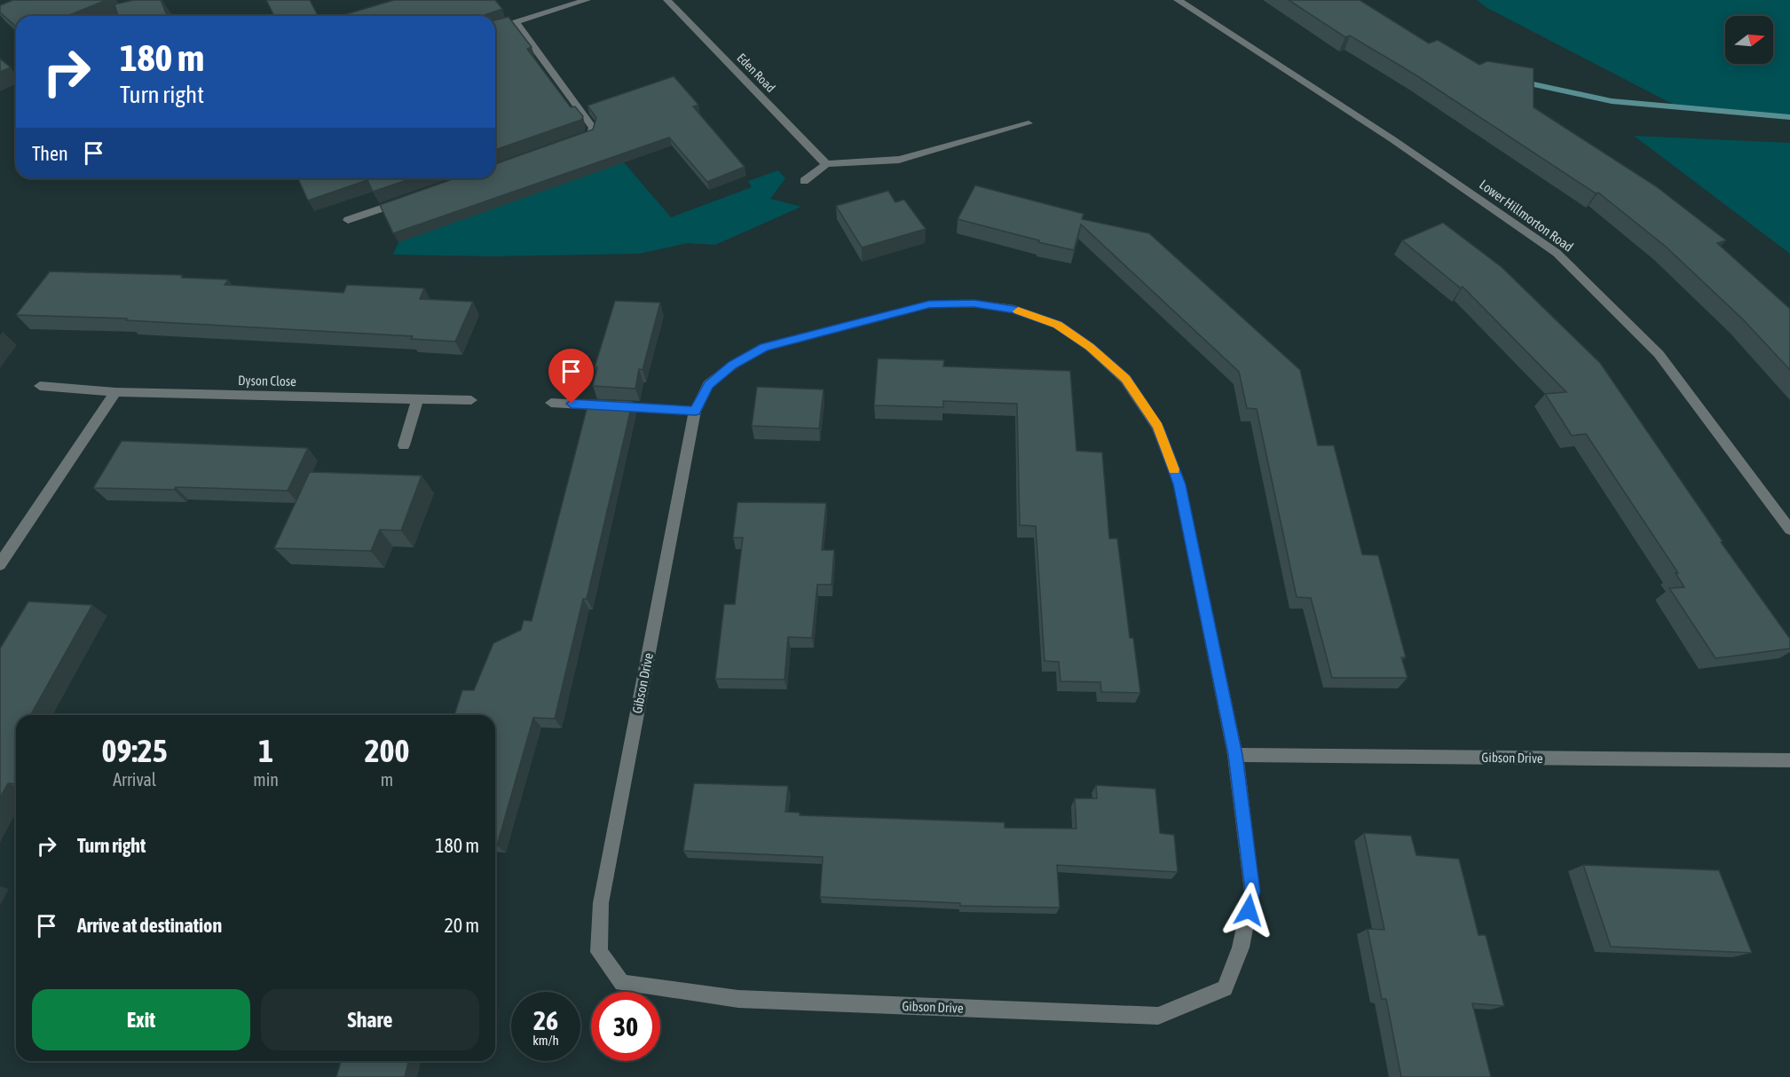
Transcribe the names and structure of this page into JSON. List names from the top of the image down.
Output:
{
  "streets": {
    "street": [
      "Eden Road",
      "Lower Hillmorton Road",
      "Dyson Close",
      "Gibson Drive"
    ]
  },
  "north": "right",
  "page": {
    "turn": ["180 m", "Turn right"],
    "then": "Then",
    "eta": [
      "09:25",
      "Arrival",
      "1",
      "min",
      "200",
      "m"
    ],
    "list": [
      {
        "name": "Turn right",
        "value": "180 m"
      },
      {
        "name": "Arrive at destination",
        "value": "20 m"
      }
    ],
    "buttons": ["Exit", "Share"],
    "speed": "26 km/h",
    "limit": "30"
  }
}
